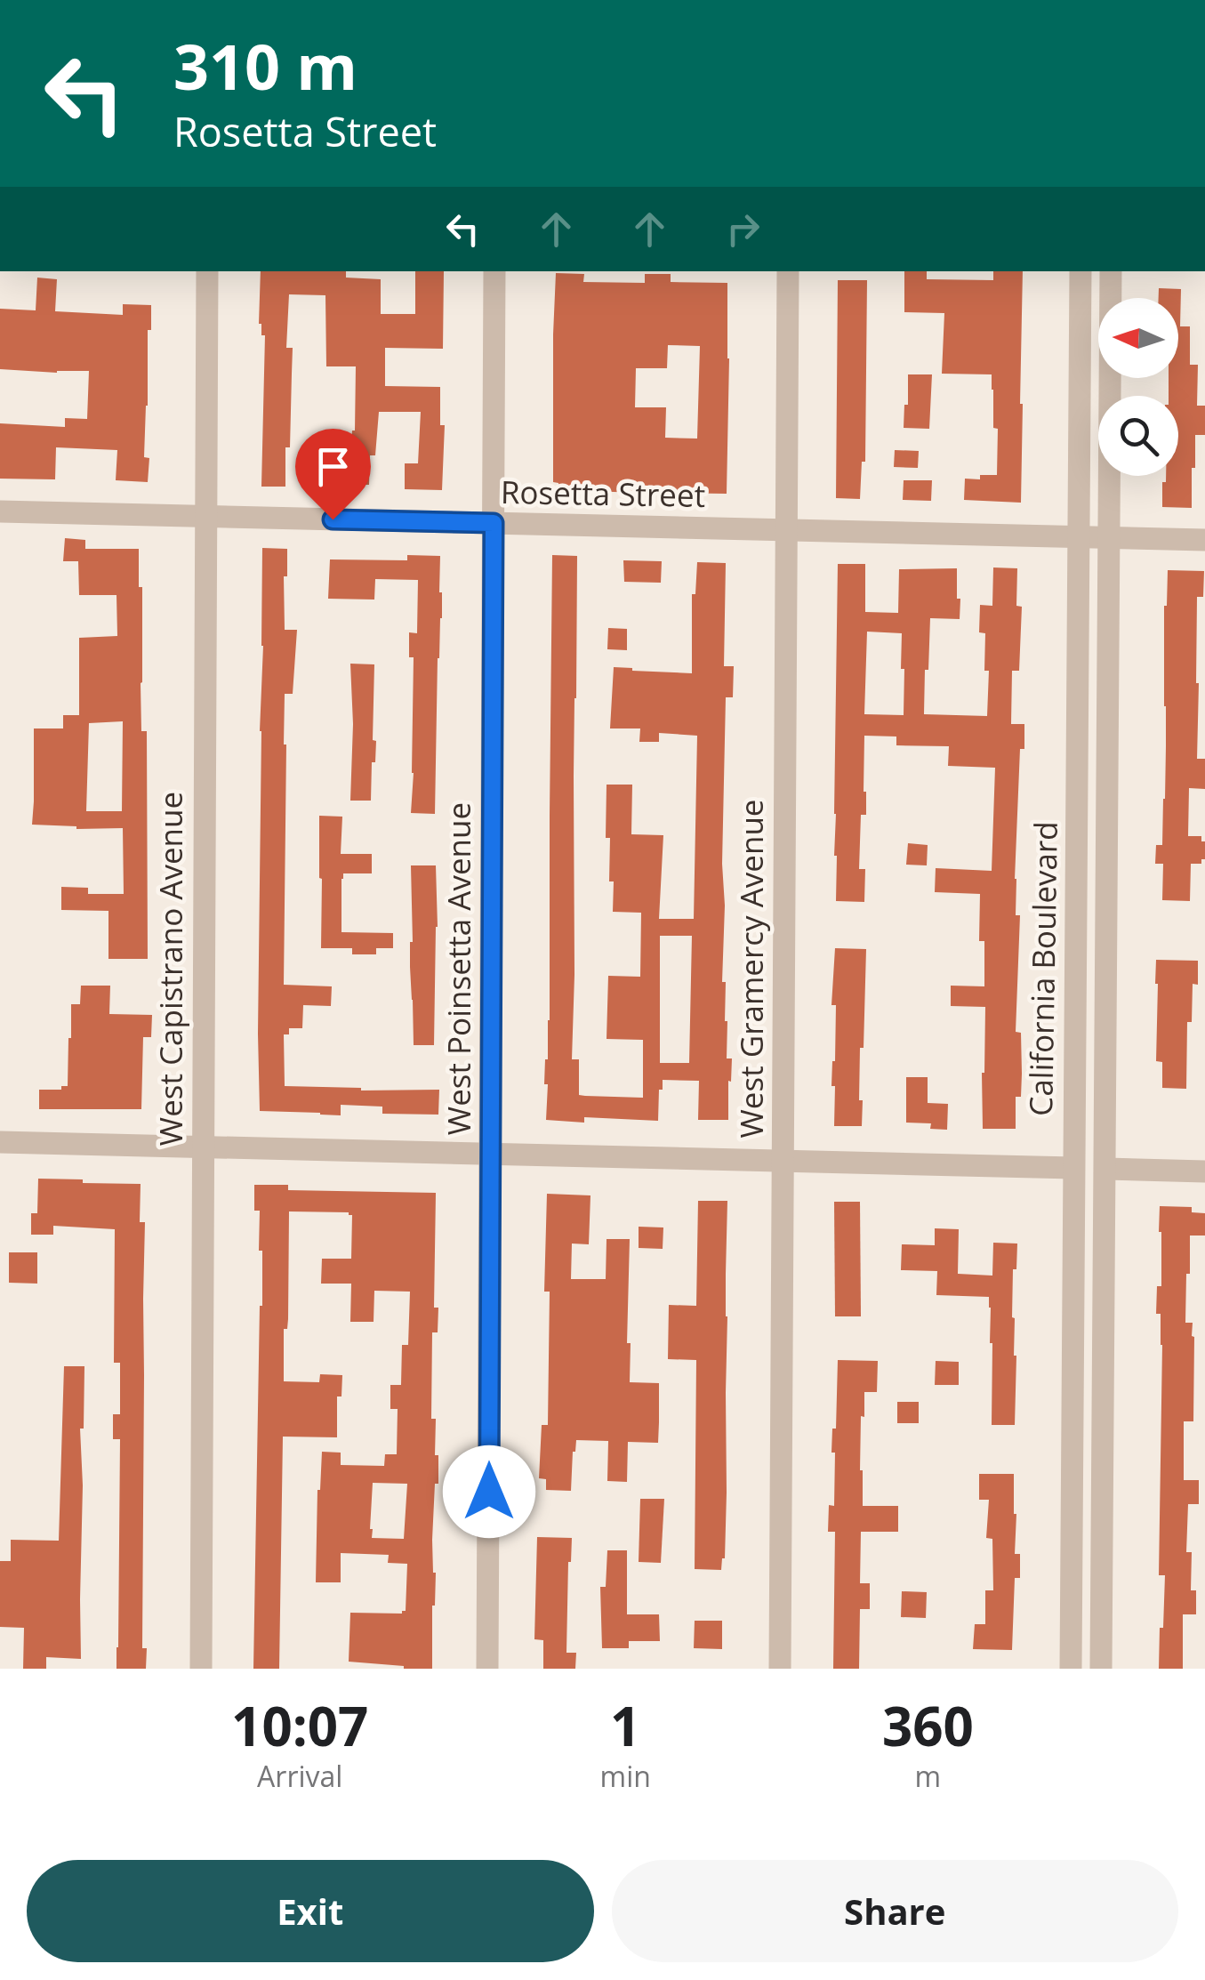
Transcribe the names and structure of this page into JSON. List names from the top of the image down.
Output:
{
  "streets": {
    "street": [
      "Rosetta Street",
      "West Capistrano Avenue",
      "West Poinsetta Avenue",
      "West Gramercy Avenue",
      "California Boulevard"
    ]
  },
  "crossings": [
    ["Rosetta Street", "West Capistrano Avenue"],
    ["Rosetta Street", "West Poinsetta Avenue"],
    ["Rosetta Street", "West Gramercy Avenue"],
    ["Rosetta Street", "California Boulevard"]
  ],
  "north": "left",
  "page": {
    "turn": ["310 m", "Rosetta Street"],
    "eta": [
      "10:07",
      "Arrival",
      "1",
      "min",
      "360",
      "m"
    ],
    "buttons": ["Exit", "Share"]
  }
}
